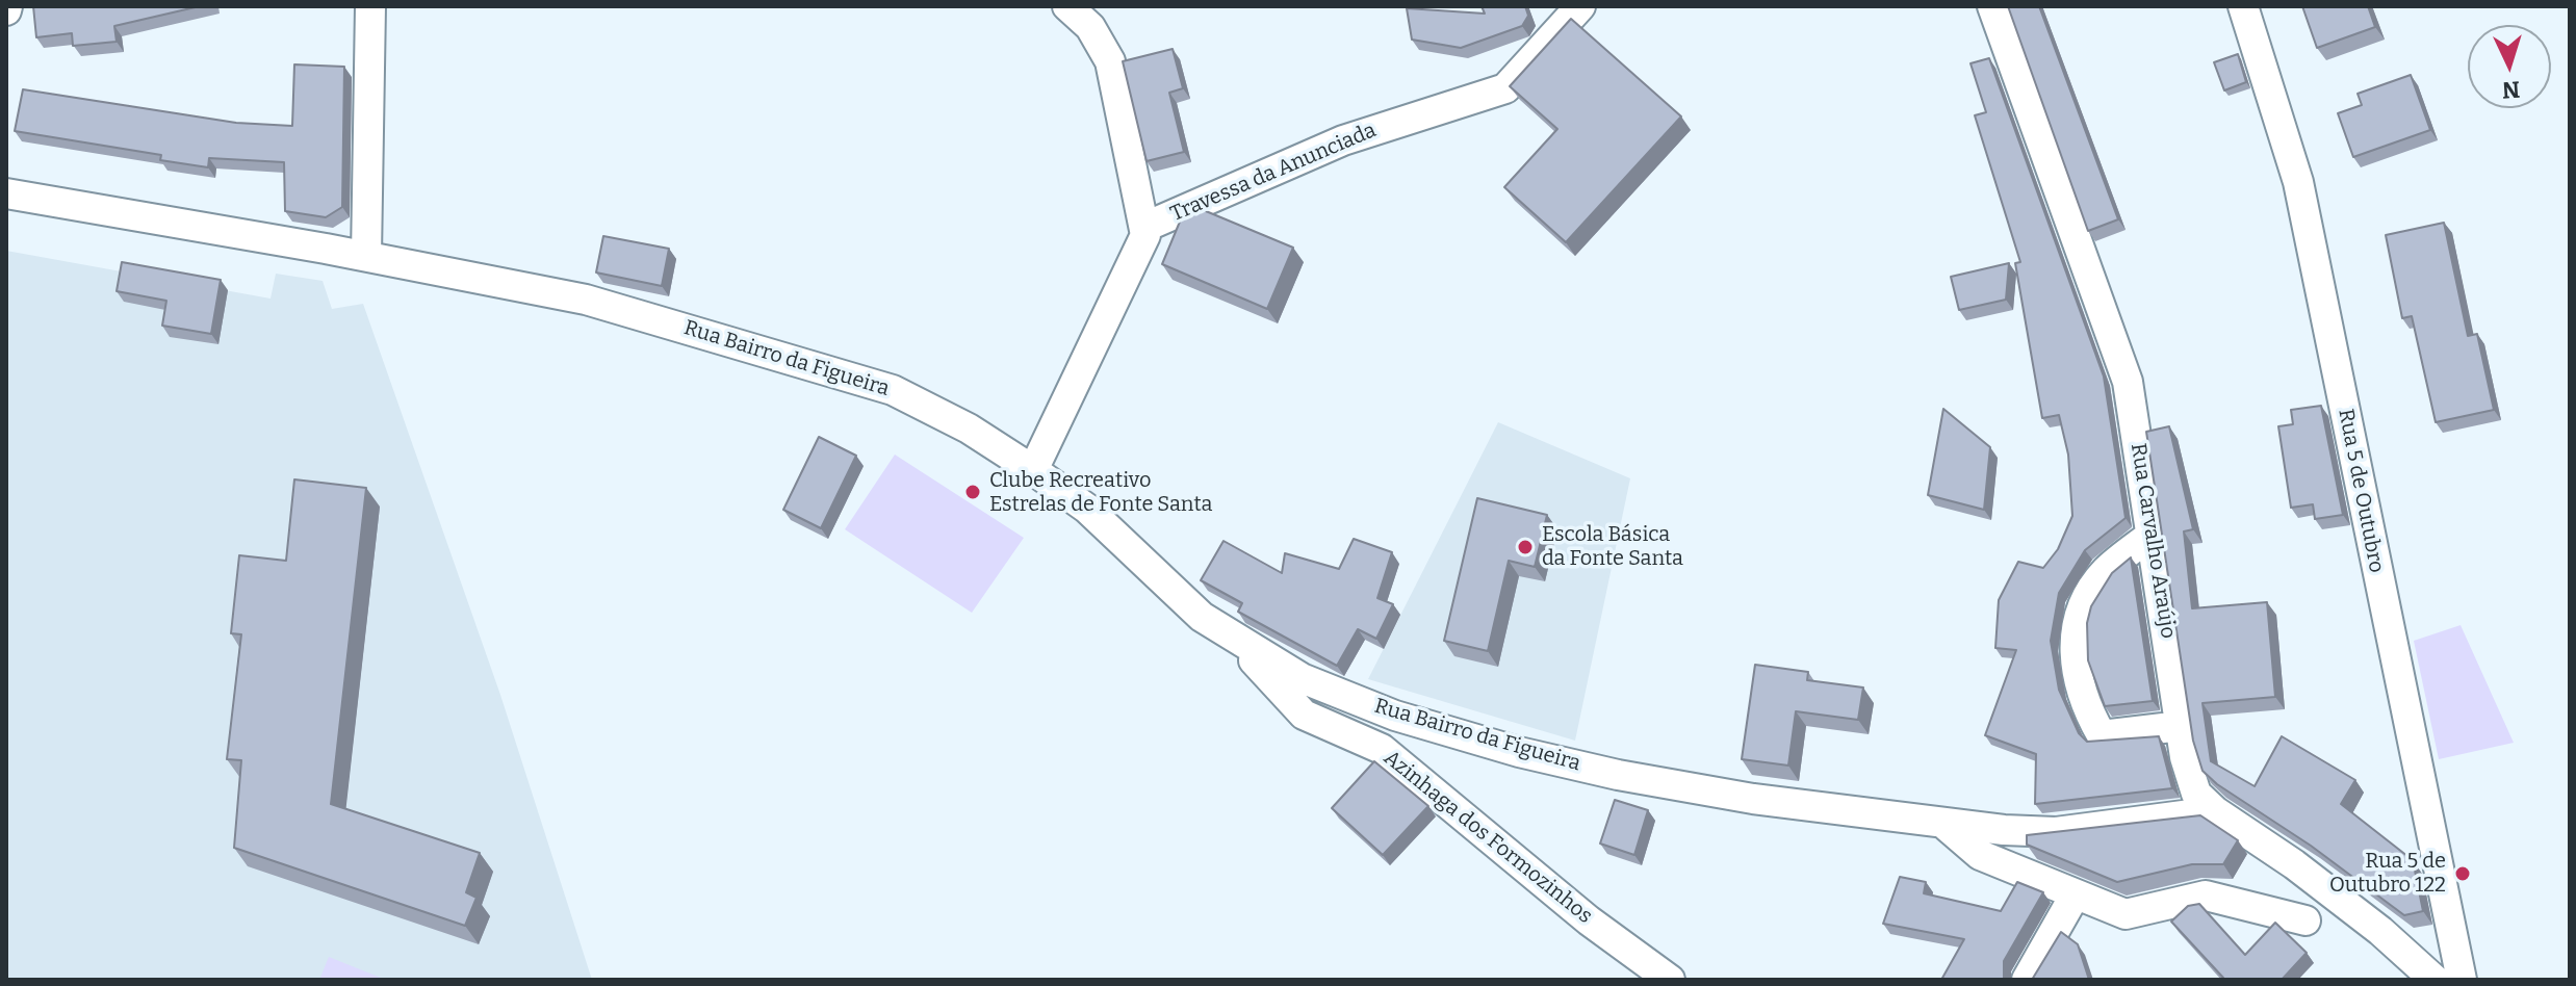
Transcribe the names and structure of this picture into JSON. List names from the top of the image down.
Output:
{
  "streets": {
    "street": [
      "Travessa da Anunciada",
      "Rua Bairro da Figueira",
      "Rua 5 de Outubro",
      "Rua Carvalho Araújo",
      "Azinhaga dos Formozinhos"
    ]
  },
  "crossings": [
    ["Travessa da Anunciada", "Rua Bairro da Figueira"],
    ["Rua Bairro da Figueira", "Rua Carvalho Araújo"],
    ["Rua Bairro da Figueira", "Azinhaga dos Formozinhos"]
  ],
  "places": ["Clube Recreativo Estrelas de Fonte Santa", "Escola Básica da Fonte Santa", "Rua 5 de Outubro 122"],
  "north": "bottom"
}
